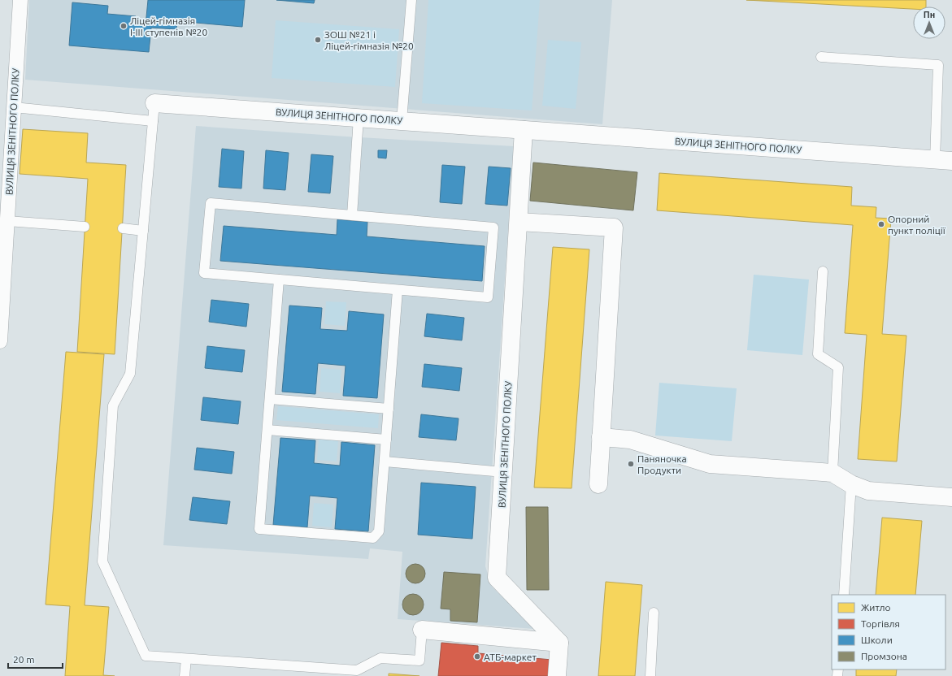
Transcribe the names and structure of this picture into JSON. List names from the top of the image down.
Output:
{
  "streets": {
    "street": ["ВУЛИЦЯ ЗЕНІТНОГО ПОЛКУ"]
  },
  "places": [
    "Ліцей-гімназія I-III ступенів №20",
    "ЗОШ №21 і Ліцей-гімназія №20",
    "Опорний пункт поліції",
    "Паняночка Продукти",
    "АТБ-маркет"
  ],
  "legend": [
    "Житло",
    "Торгівля",
    "Школи",
    "Промзона"
  ],
  "scale_bar": "20 m",
  "north": "top"
}
